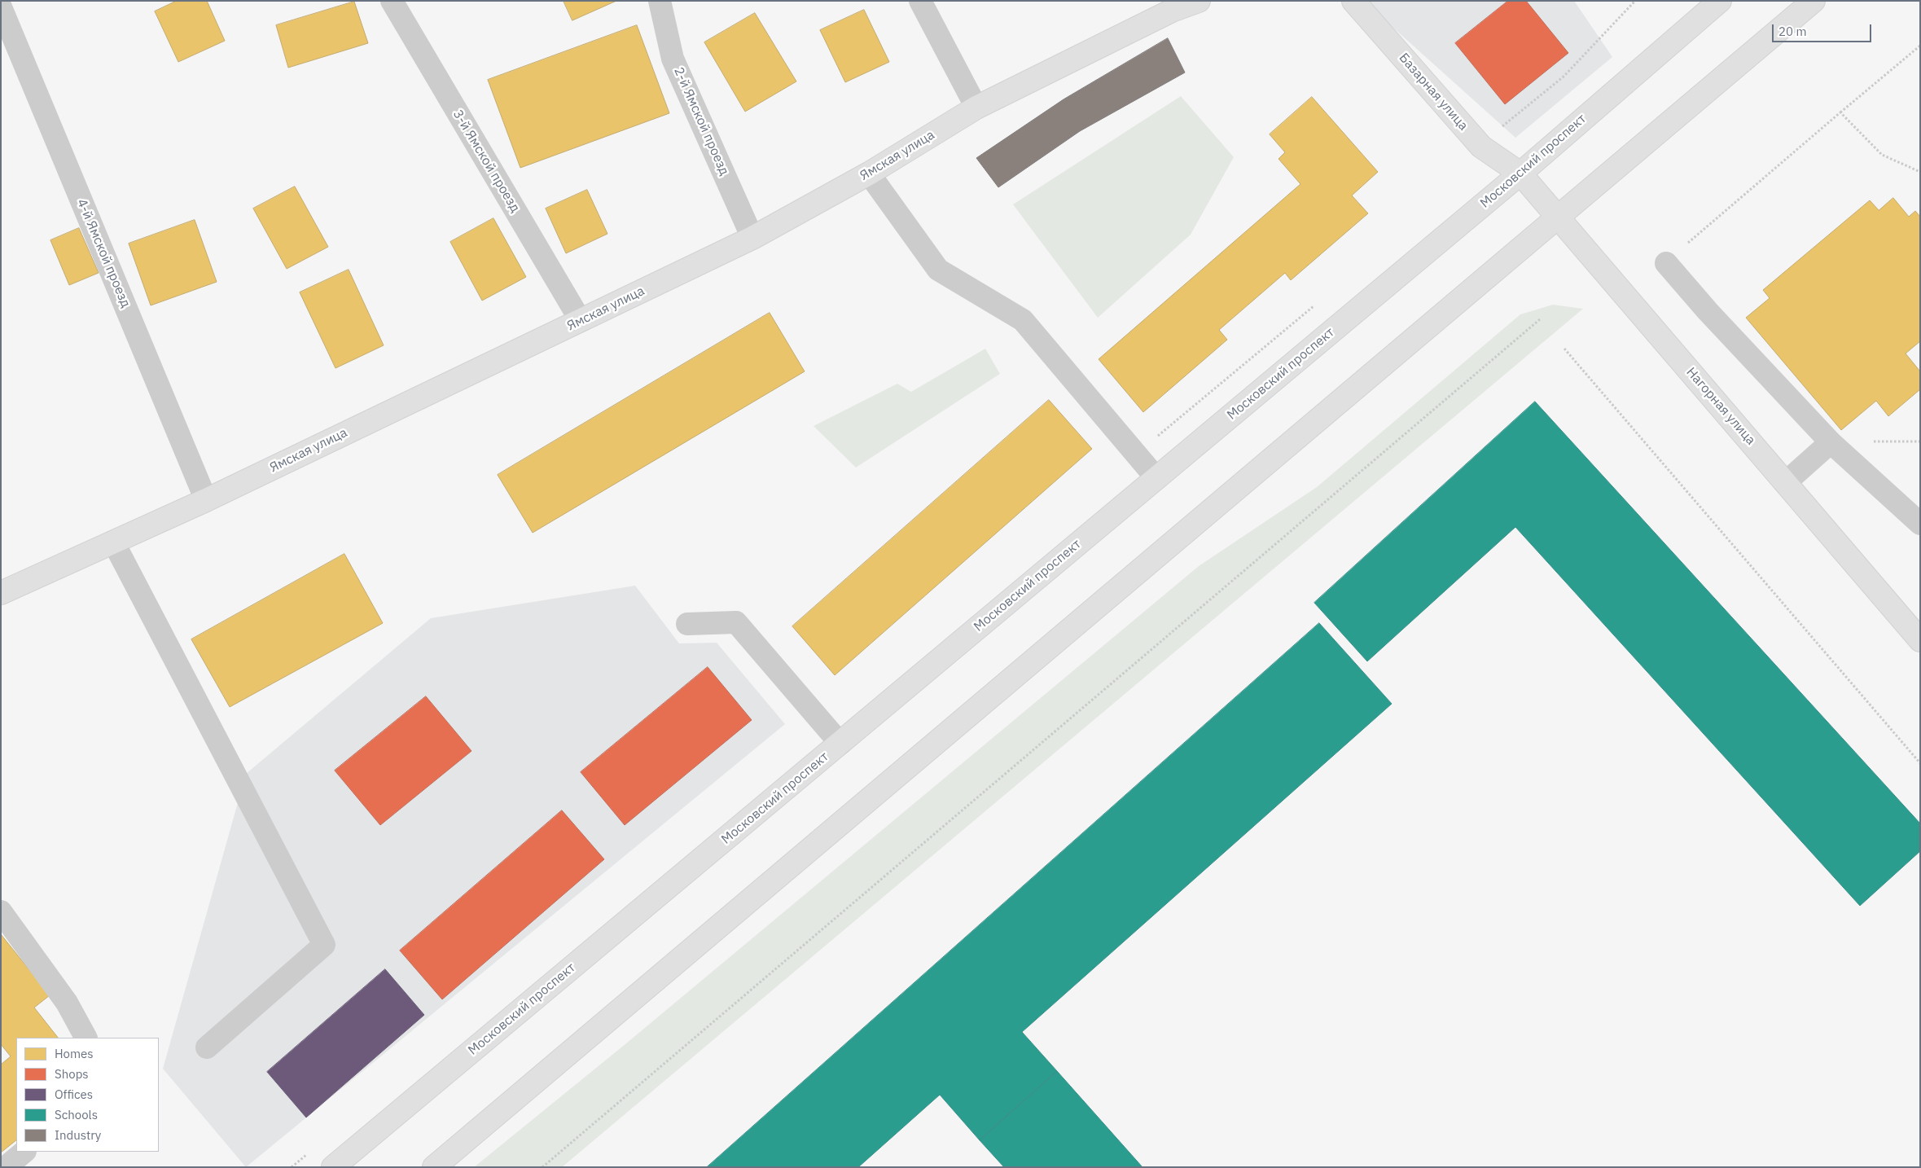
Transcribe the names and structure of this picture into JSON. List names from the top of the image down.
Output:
{
  "streets": {
    "main road": [
      "Базарная улица",
      "Ямская улица",
      "Московский проспект",
      "Нагорная улица"
    ],
    "street": ["2-й Ямской проезд", "3-й Ямской проезд", "4-й Ямской проезд"]
  },
  "crossings": [
    ["Базарная улица", "Московский проспект"],
    ["Базарная улица", "Нагорная улица"],
    ["2-й Ямской проезд", "Ямская улица"],
    ["Ямская улица", "3-й Ямской проезд"],
    ["Ямская улица", "4-й Ямской проезд"],
    ["Московский проспект", "Нагорная улица"]
  ],
  "legend": [
    "Homes",
    "Shops",
    "Offices",
    "Schools",
    "Industry"
  ],
  "scale_bar": "20 m"
}
